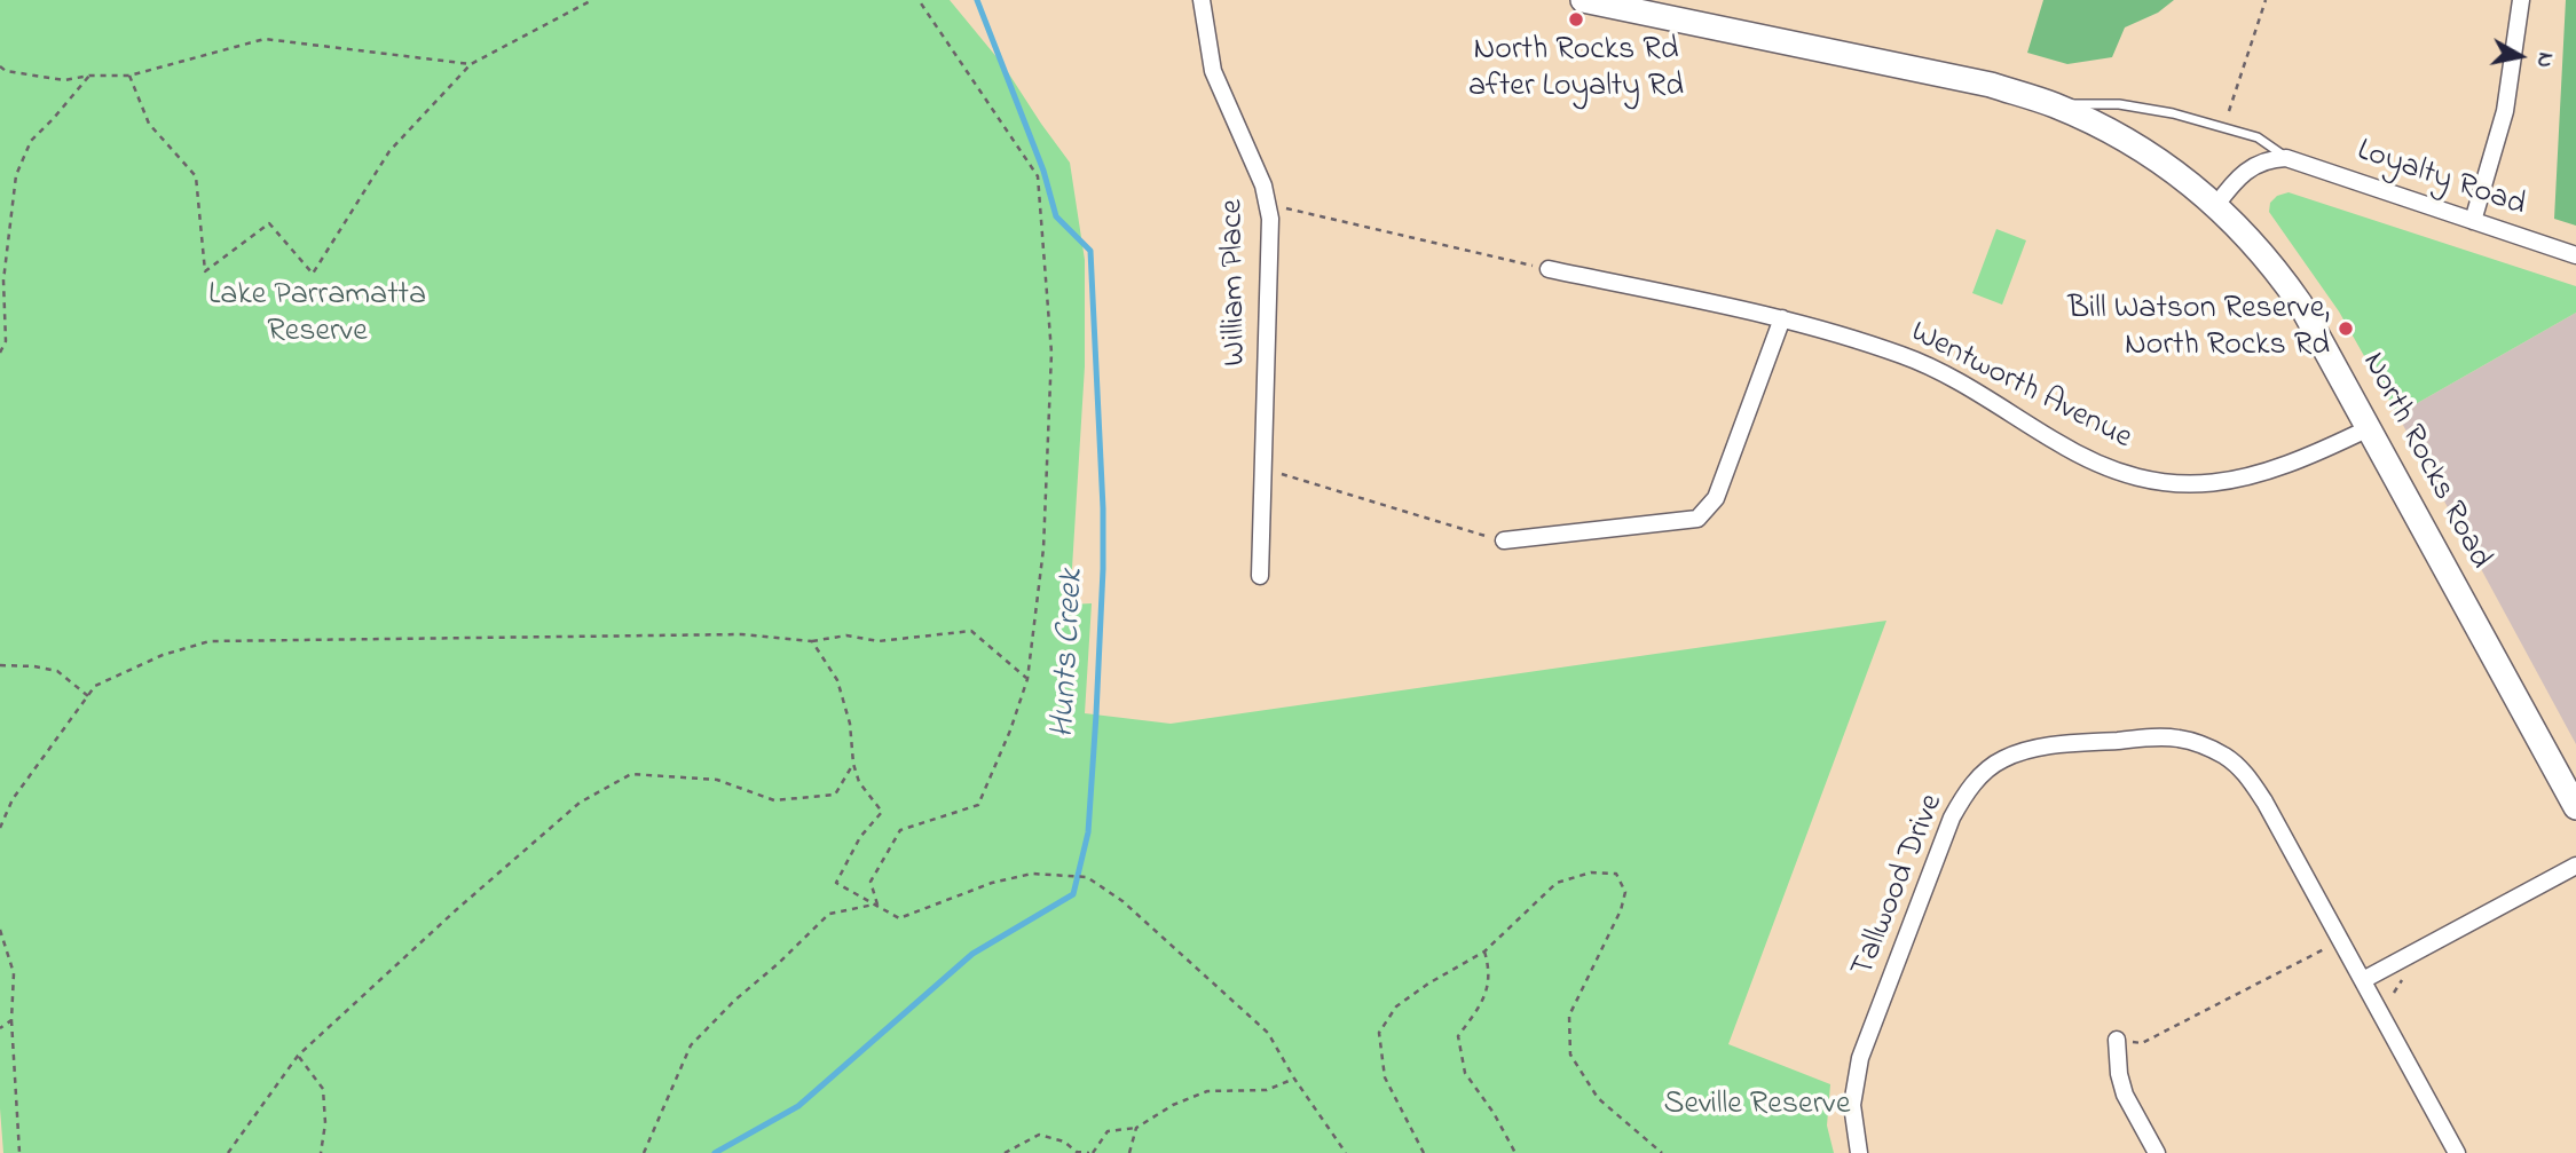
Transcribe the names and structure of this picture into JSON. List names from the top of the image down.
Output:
{
  "streets": {
    "main road": ["North Rocks Road"],
    "street": [
      "Loyalty Road",
      "William Place",
      "Wentworth Avenue",
      "Tallwood Drive"
    ]
  },
  "crossings": [
    ["Loyalty Road", "North Rocks Road"],
    ["Wentworth Avenue", "North Rocks Road"]
  ],
  "water": ["Hunts Creek"],
  "parks": ["Lake Parramatta Reserve", "Seville Reserve"],
  "places": ["North Rocks Rd after Loyalty Rd", "Bill Watson Reserve, North Rocks Rd"],
  "north": "right"
}
